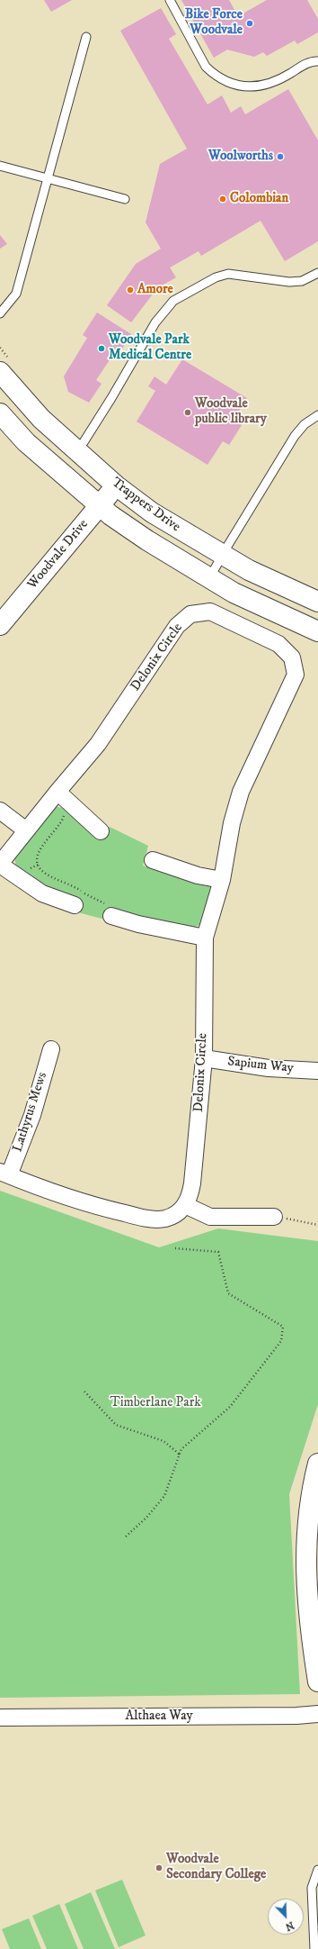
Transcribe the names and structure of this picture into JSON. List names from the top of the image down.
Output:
{
  "streets": {
    "main road": ["Trappers Drive", "Woodvale Drive"],
    "street": [
      "Delonix Circle",
      "Sapium Way",
      "Lathyrus Mews",
      "Althaea Way"
    ]
  },
  "crossings": [
    ["Trappers Drive", "Woodvale Drive"],
    ["Delonix Circle", "Sapium Way"],
    ["Delonix Circle", "Lathyrus Mews"]
  ],
  "parks": ["Timberlane Park"],
  "places": [
    "Bike Force Woodvale",
    "Woolworths",
    "Colombian",
    "Amore",
    "Woodvale Park Medical Centre",
    "Woodvale public library",
    "Woodvale Secondary College"
  ],
  "north": "bottom right"
}
